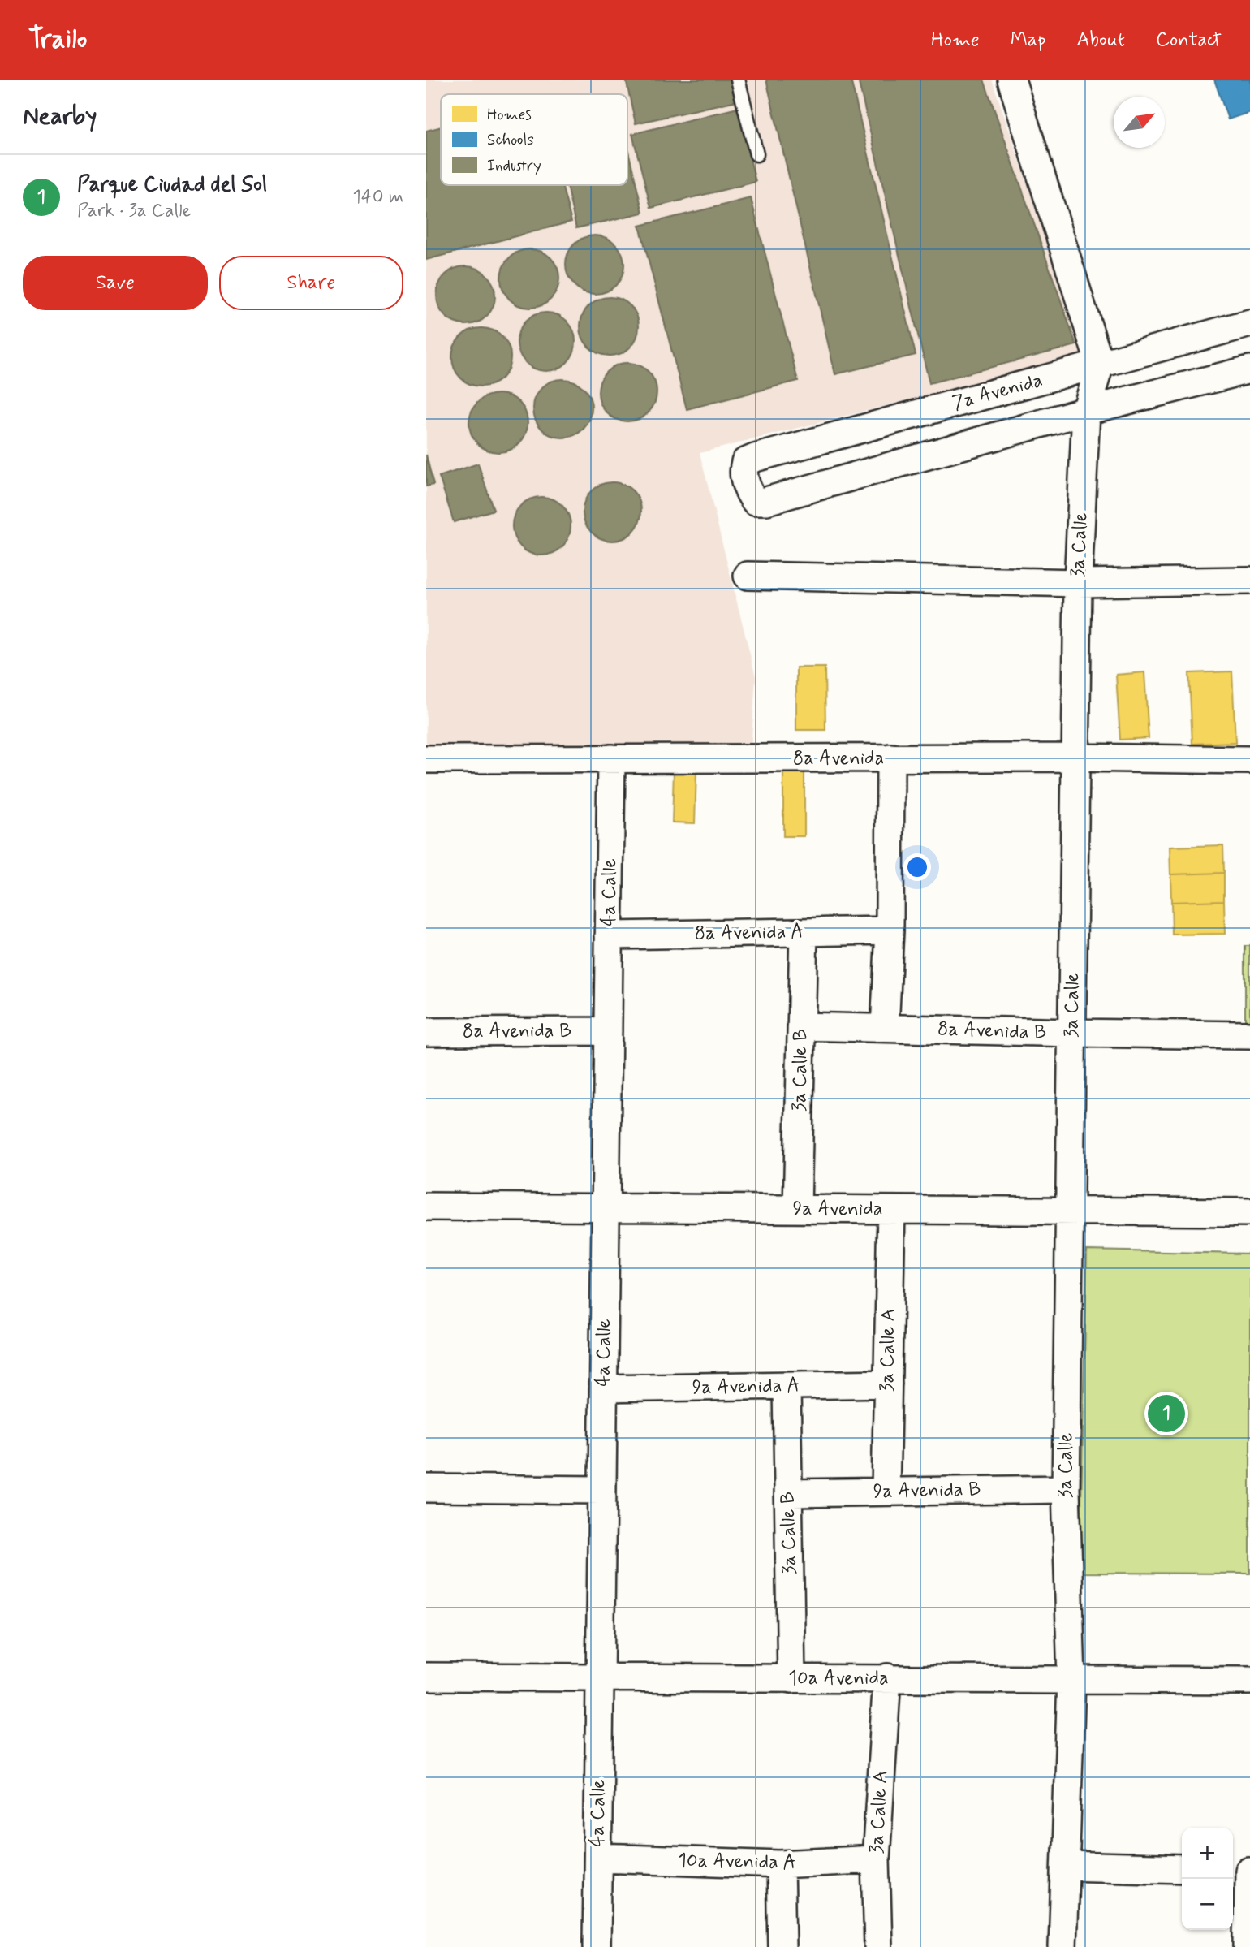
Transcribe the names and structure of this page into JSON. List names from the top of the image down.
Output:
{
  "streets": {
    "street": [
      "7a Avenida",
      "3a Calle",
      "8a Avenida",
      "4a Calle",
      "8a Avenida A",
      "8a Avenida B",
      "3a Calle B",
      "9a Avenida",
      "3a Calle A",
      "9a Avenida A",
      "9a Avenida B",
      "10a Avenida",
      "10a Avenida A"
    ]
  },
  "crossings": [
    ["7a Avenida", "3a Calle"],
    ["3a Calle", "8a Avenida"],
    ["3a Calle", "8a Avenida B"],
    ["3a Calle", "9a Avenida"],
    ["3a Calle", "9a Avenida B"],
    ["3a Calle", "10a Avenida"],
    ["8a Avenida", "4a Calle"],
    ["4a Calle", "8a Avenida A"],
    ["4a Calle", "8a Avenida B"],
    ["4a Calle", "9a Avenida"],
    ["4a Calle", "9a Avenida A"],
    ["4a Calle", "10a Avenida"],
    ["4a Calle", "10a Avenida A"],
    ["8a Avenida A", "3a Calle B"],
    ["8a Avenida B", "3a Calle B"],
    ["3a Calle B", "9a Avenida"],
    ["3a Calle B", "9a Avenida A"],
    ["3a Calle B", "9a Avenida B"],
    ["3a Calle B", "10a Avenida"],
    ["9a Avenida", "3a Calle A"],
    ["3a Calle A", "9a Avenida A"],
    ["3a Calle A", "9a Avenida B"],
    ["3a Calle A", "10a Avenida"],
    ["3a Calle A", "10a Avenida A"]
  ],
  "legend": ["Homes", "Schools", "Industry"],
  "north": "top right",
  "page": {
    "header": "Trailo",
    "nav": [
      "Home",
      "Map",
      "About",
      "Contact"
    ],
    "heading": "Nearby",
    "list": [
      {
        "mark": "1",
        "name": "Parque Ciudad del Sol",
        "note": "Park · 3a Calle",
        "value": "140 m"
      }
    ],
    "buttons": ["Save", "Share"],
    "pins": "1",
    "map_buttons": ["+", "−"]
  }
}
